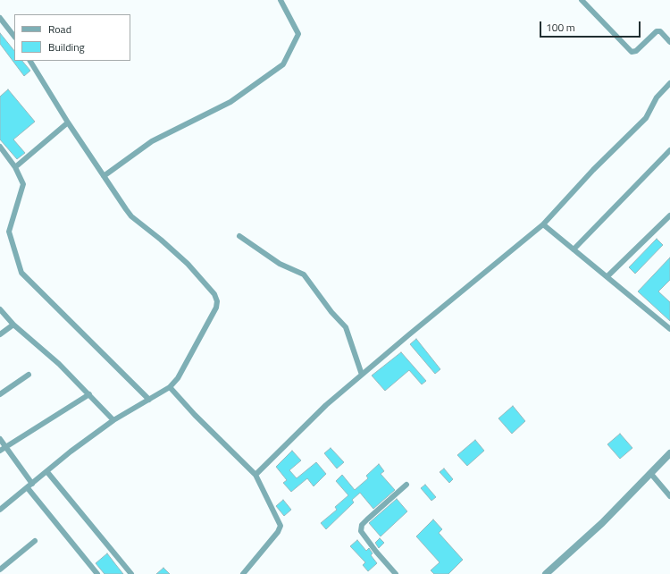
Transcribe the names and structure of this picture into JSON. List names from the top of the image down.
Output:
{
  "legend": ["Road", "Building"],
  "scale_bar": "100 m"
}
